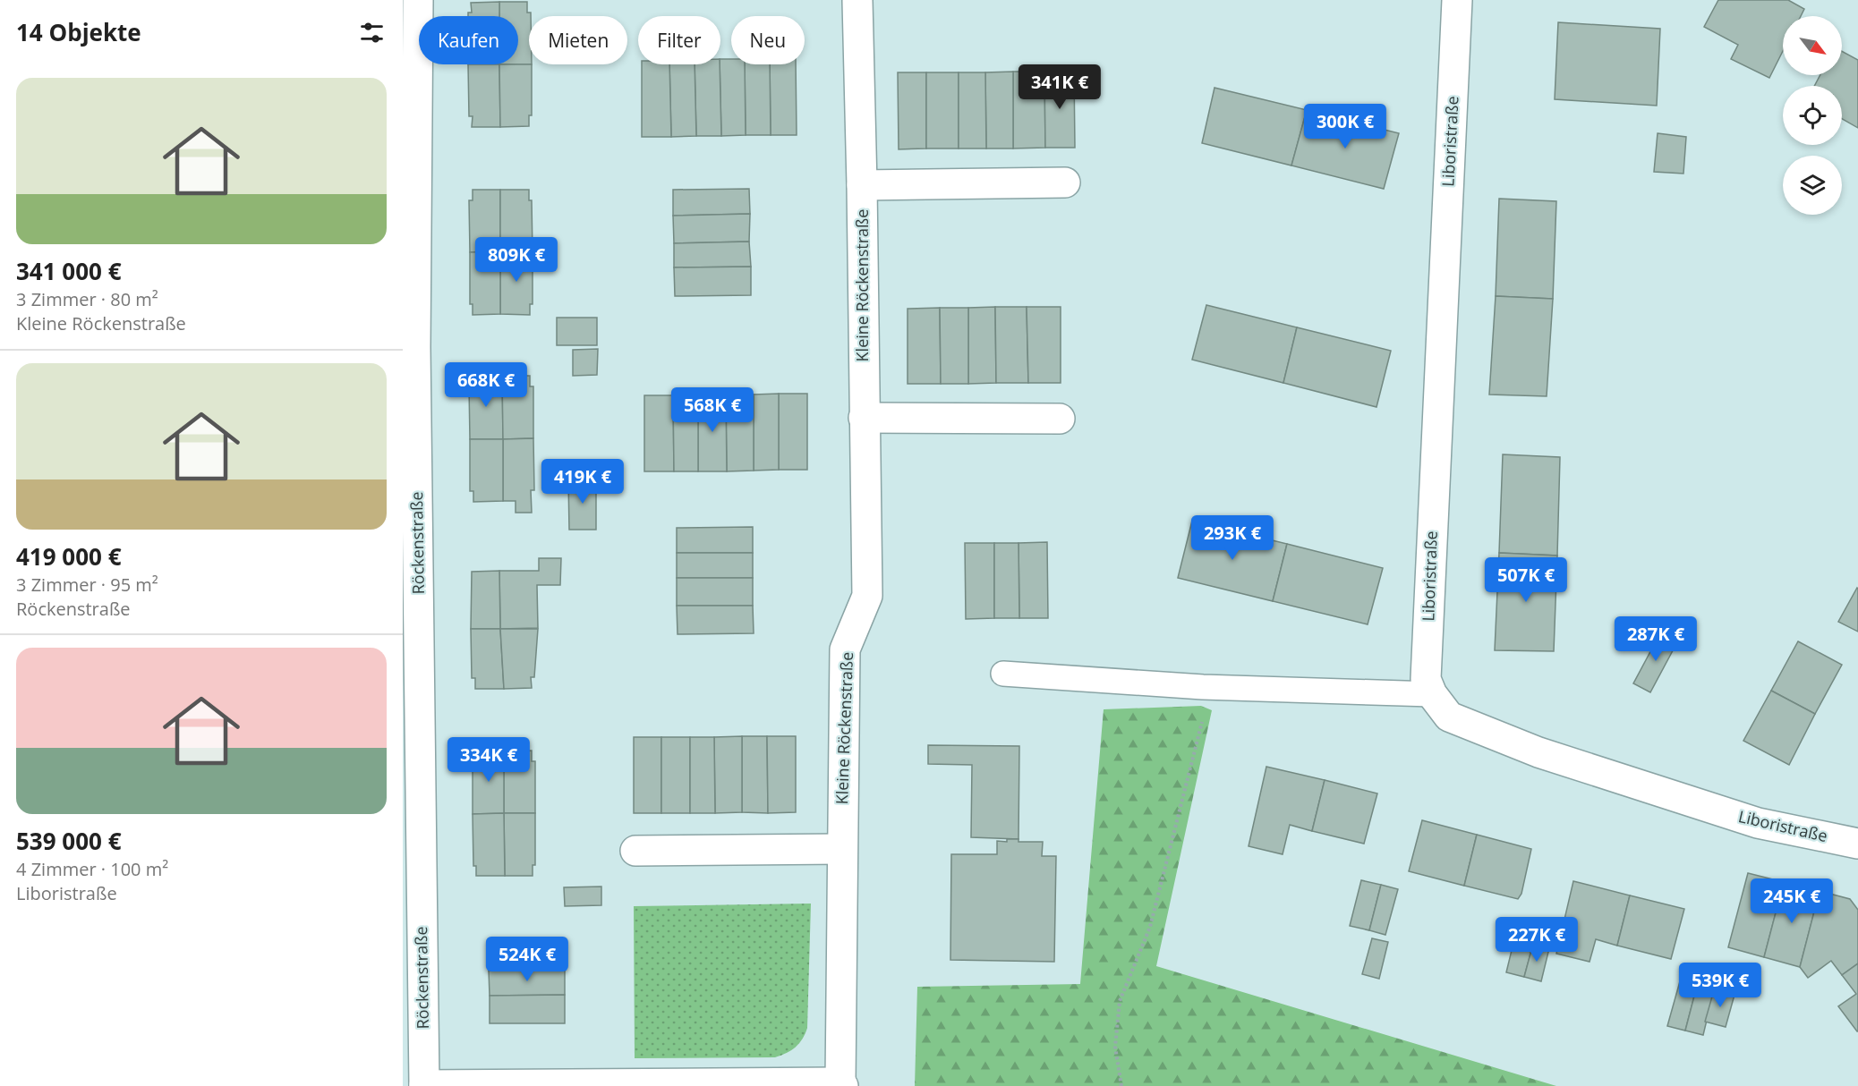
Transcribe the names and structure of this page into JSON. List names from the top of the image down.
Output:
{
  "streets": {
    "street": ["Liboristraße", "Kleine Röckenstraße", "Röckenstraße"]
  },
  "crossings": [
    ["Kleine Röckenstraße", "Röckenstraße"]
  ],
  "north": "bottom right",
  "page": {
    "heading": "14 Objekte",
    "chip": [
      "Kaufen",
      "Mieten",
      "Filter",
      "Neu"
    ],
    "list": [
      {
        "name": "341 000 €",
        "note": "3 Zimmer · 80 m² · Kleine Röckenstraße"
      },
      {
        "name": "419 000 €",
        "note": "3 Zimmer · 95 m² · Röckenstraße"
      },
      {
        "name": "539 000 €",
        "note": "4 Zimmer · 100 m² · Liboristraße"
      }
    ],
    "price": [
      "341K €",
      "300K €",
      "809K €",
      "668K €",
      "568K €",
      "419K €",
      "293K €",
      "507K €",
      "287K €",
      "334K €",
      "245K €",
      "227K €",
      "524K €",
      "539K €"
    ]
  }
}
